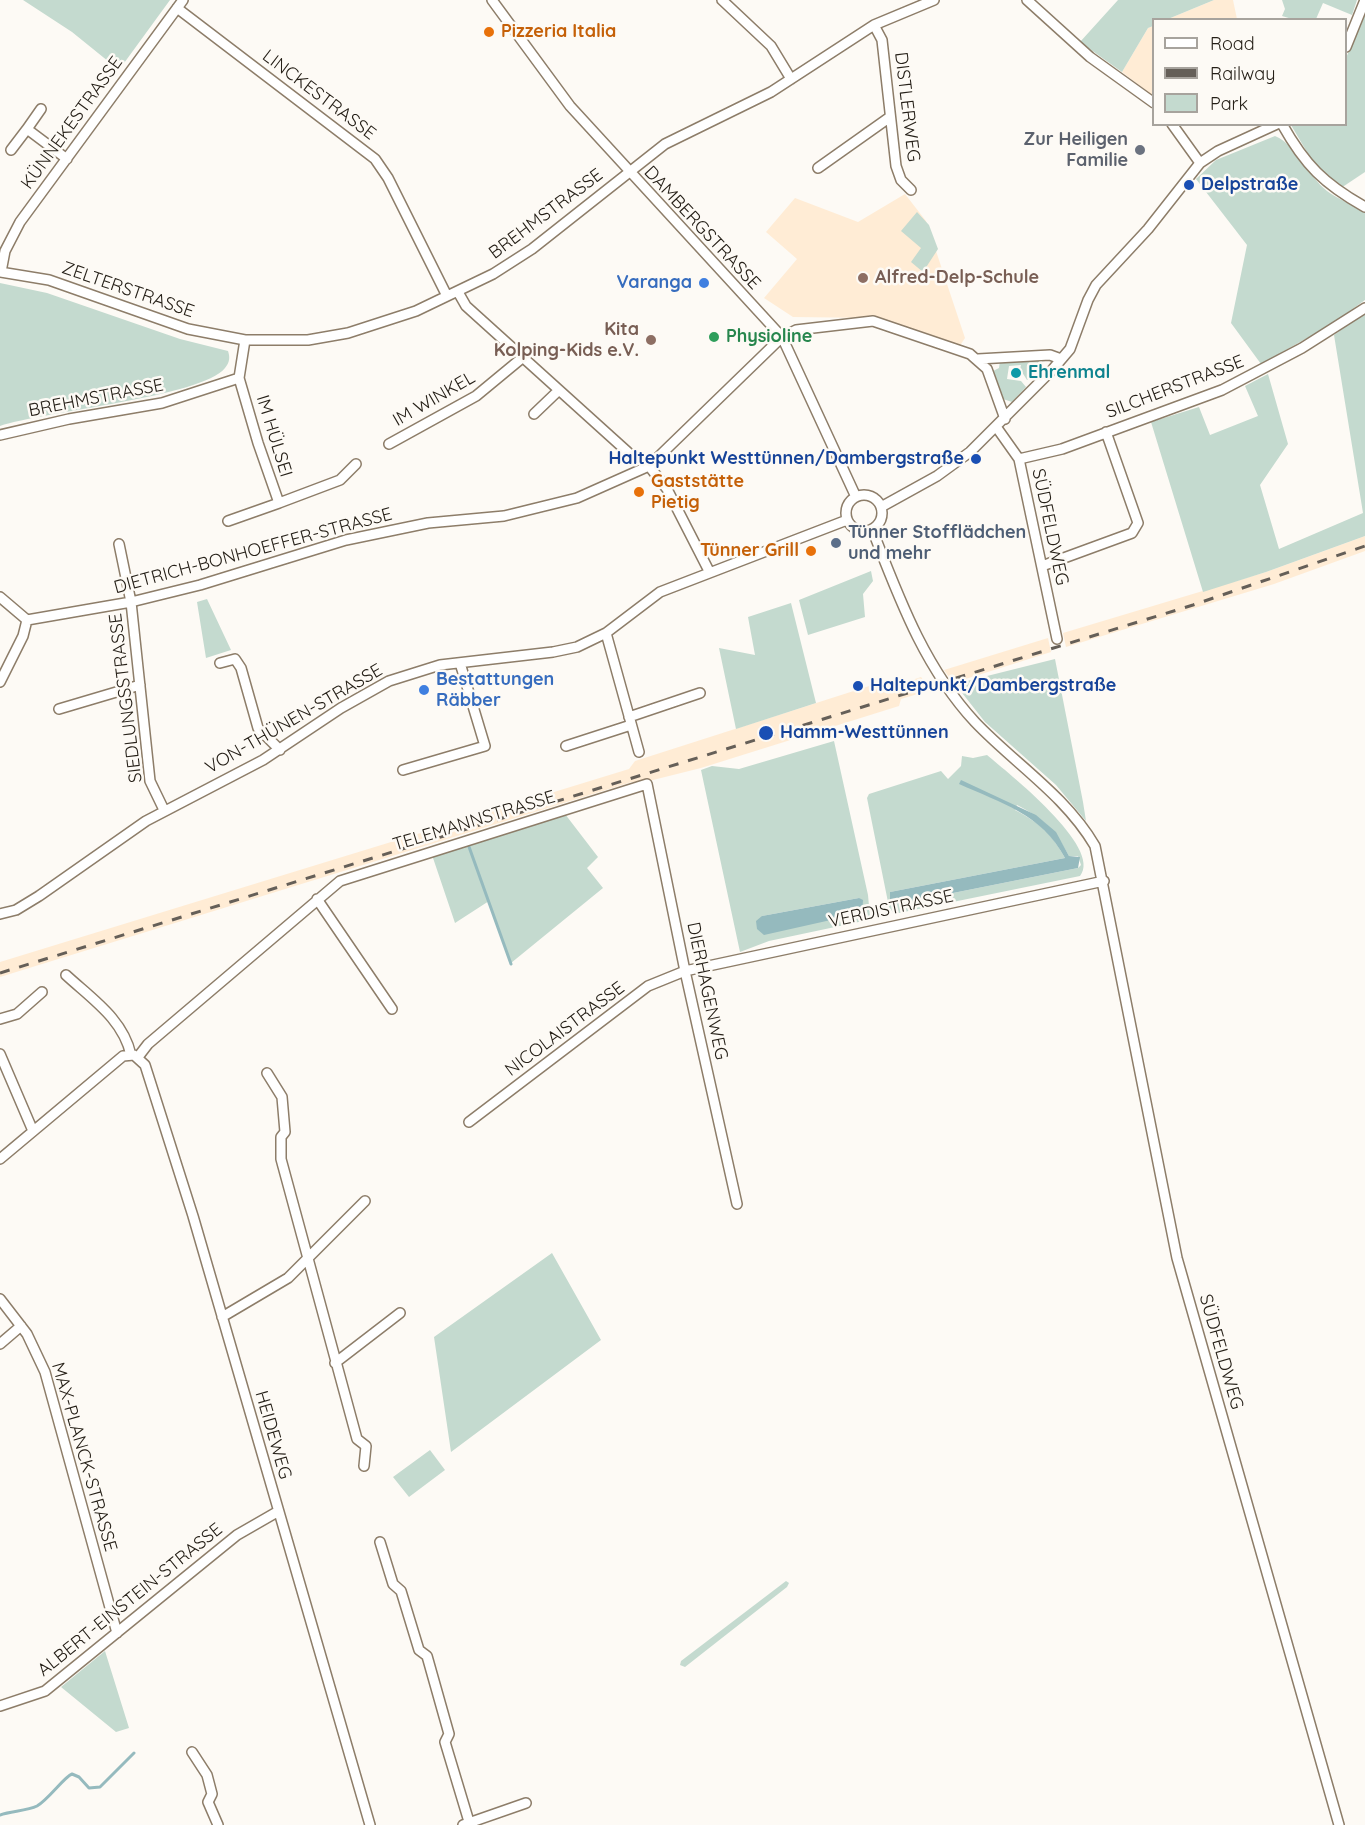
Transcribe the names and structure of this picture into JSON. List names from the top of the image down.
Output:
{
  "streets": {
    "street": [
      "LINCKESTRASSE",
      "DISTLERWEG",
      "KÜNNEKESTRASSE",
      "BREHMSTRASSE",
      "DAMBERGSTRASSE",
      "ZELTERSTRASSE",
      "SILCHERSTRASSE",
      "IM WINKEL",
      "IM HÜLSEI",
      "SÜDFELDWEG",
      "DIETRICH-BONHOEFFER-STRASSE",
      "SIEDLUNGSSTRASSE",
      "VON-THÜNEN-STRASSE",
      "TELEMANNSTRASSE",
      "VERDISTRASSE",
      "DIERHAGENWEG",
      "NICOLAISTRASSE",
      "HEIDEWEG",
      "MAX-PLANCK-STRASSE",
      "ALBERT-EINSTEIN-STRASSE"
    ]
  },
  "crossings": [
    ["LINCKESTRASSE", "KÜNNEKESTRASSE"],
    ["LINCKESTRASSE", "BREHMSTRASSE"],
    ["DISTLERWEG", "BREHMSTRASSE"],
    ["KÜNNEKESTRASSE", "ZELTERSTRASSE"],
    ["BREHMSTRASSE", "DAMBERGSTRASSE"],
    ["BREHMSTRASSE", "ZELTERSTRASSE"],
    ["BREHMSTRASSE", "IM HÜLSEI"],
    ["DAMBERGSTRASSE", "SÜDFELDWEG"],
    ["DAMBERGSTRASSE", "DIETRICH-BONHOEFFER-STRASSE"],
    ["DAMBERGSTRASSE", "VON-THÜNEN-STRASSE"],
    ["SILCHERSTRASSE", "SÜDFELDWEG"],
    ["SÜDFELDWEG", "VON-THÜNEN-STRASSE"],
    ["SÜDFELDWEG", "VERDISTRASSE"],
    ["DIETRICH-BONHOEFFER-STRASSE", "SIEDLUNGSSTRASSE"],
    ["SIEDLUNGSSTRASSE", "VON-THÜNEN-STRASSE"],
    ["TELEMANNSTRASSE", "DIERHAGENWEG"],
    ["TELEMANNSTRASSE", "HEIDEWEG"],
    ["VERDISTRASSE", "DIERHAGENWEG"],
    ["VERDISTRASSE", "NICOLAISTRASSE"],
    ["DIERHAGENWEG", "NICOLAISTRASSE"],
    ["HEIDEWEG", "ALBERT-EINSTEIN-STRASSE"],
    ["MAX-PLANCK-STRASSE", "ALBERT-EINSTEIN-STRASSE"]
  ],
  "places": [
    "Pizzeria Italia",
    "Zur Heiligen Familie",
    "Delpstraße",
    "Alfred-Delp-Schule",
    "Varanga",
    "Physioline",
    "Kita Kolping-Kids e.V.",
    "Ehrenmal",
    "Haltepunkt Westtünnen/Dambergstraße",
    "Gaststätte Pietig",
    "Tünner Stofflädchen und mehr",
    "Tünner Grill",
    "Haltepunkt/Dambergstraße",
    "Bestattungen Räbber",
    "Hamm-Westtünnen"
  ],
  "legend": ["Road", "Railway", "Park"]
}
